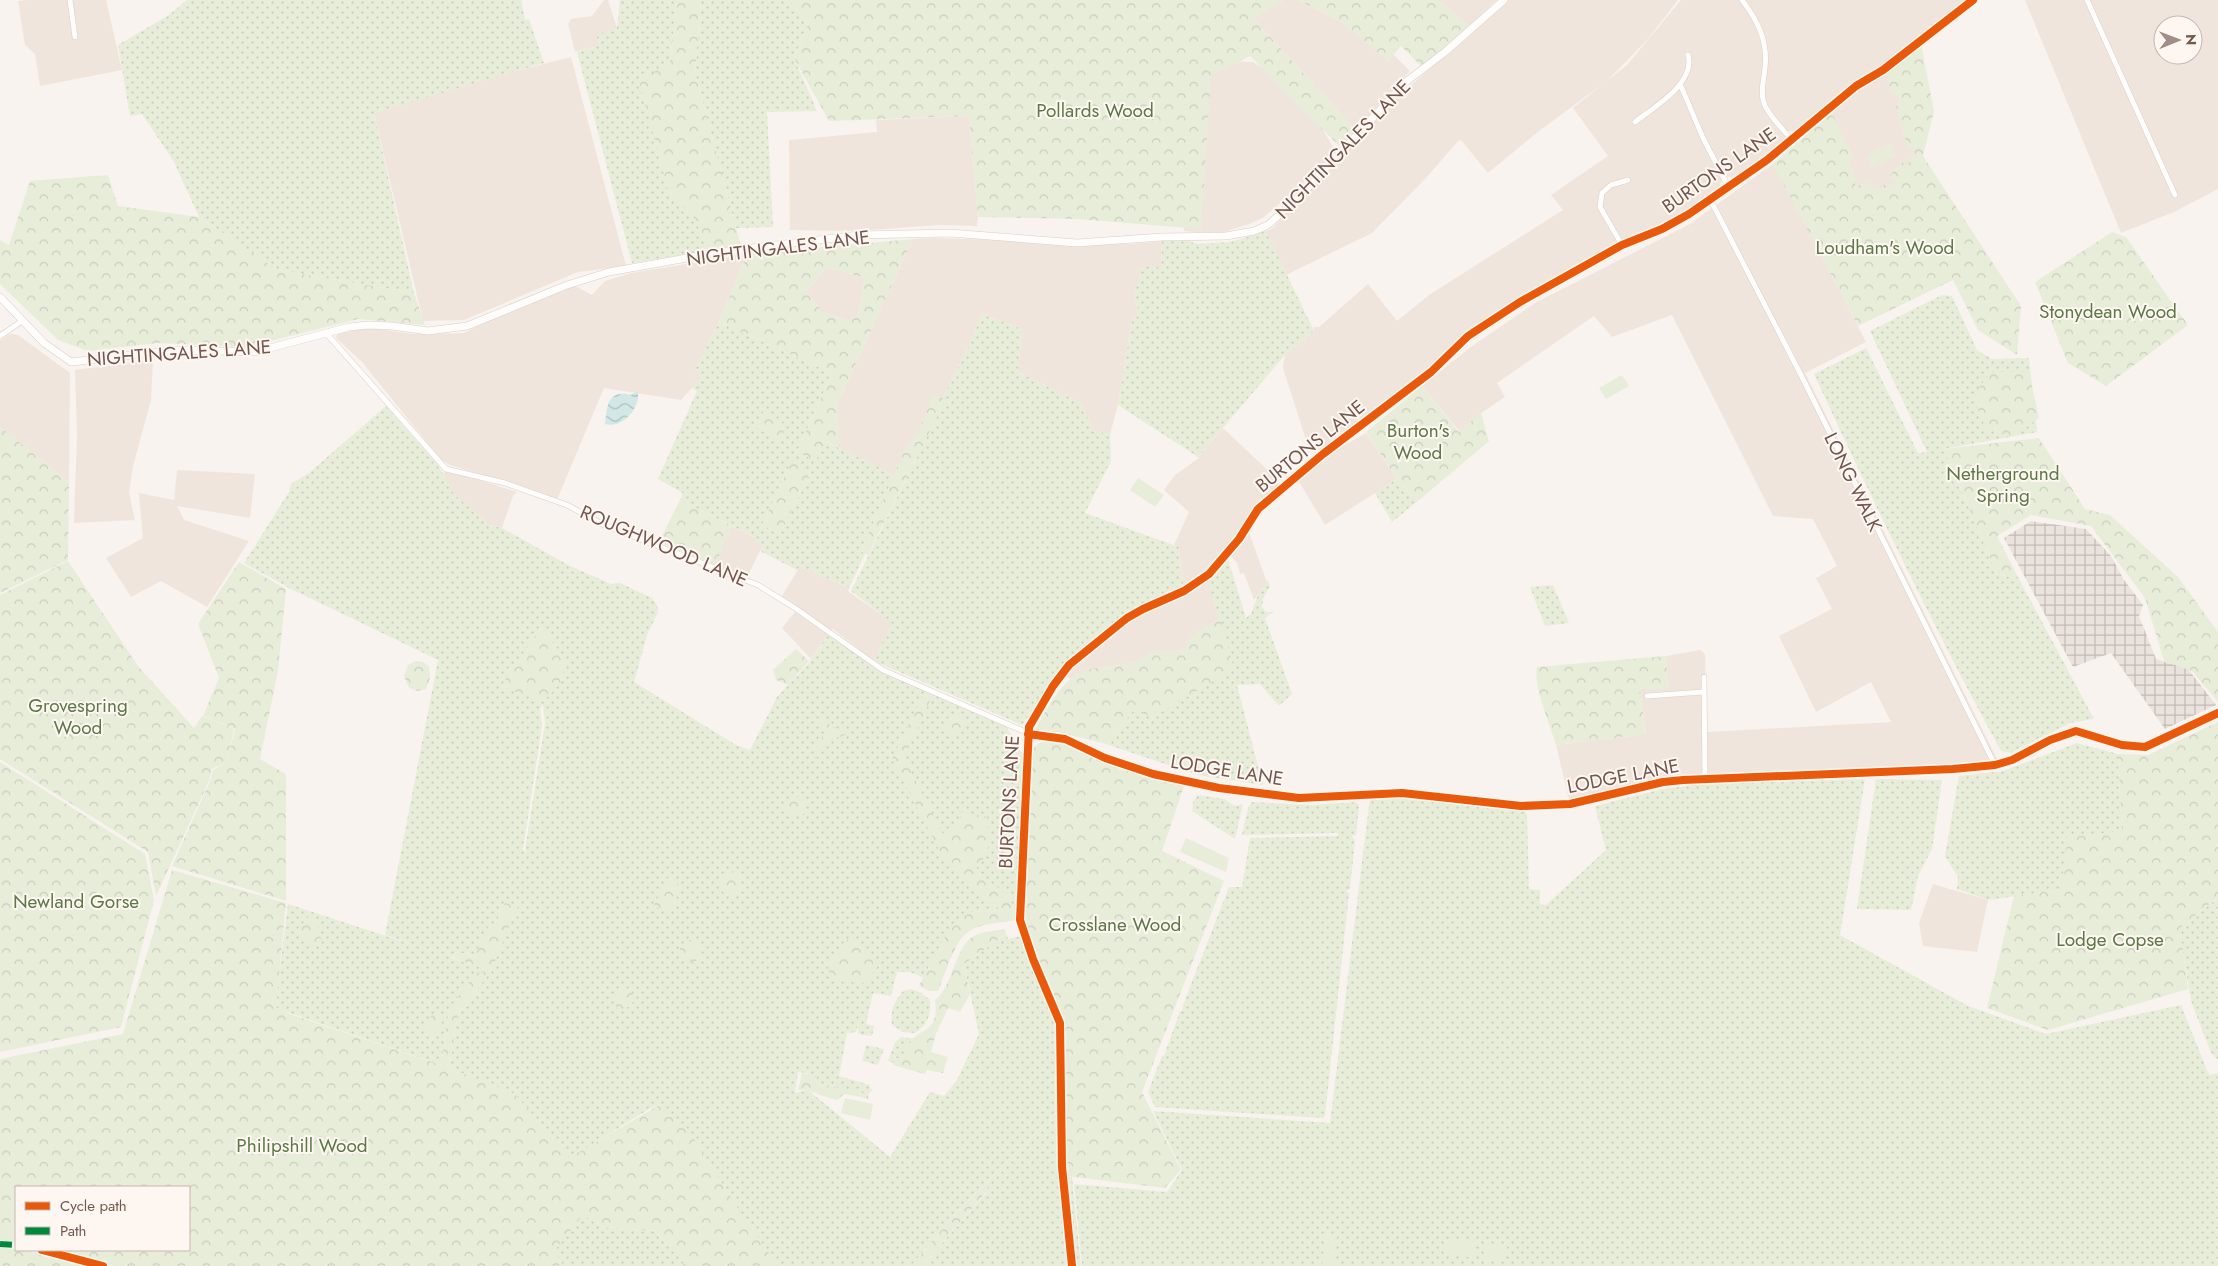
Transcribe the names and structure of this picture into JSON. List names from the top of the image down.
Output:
{
  "streets": {
    "main road": ["NIGHTINGALES LANE"],
    "street": [
      "BURTONS LANE",
      "LONG WALK",
      "ROUGHWOOD LANE",
      "LODGE LANE"
    ]
  },
  "crossings": [
    ["NIGHTINGALES LANE", "ROUGHWOOD LANE"],
    ["BURTONS LANE", "LONG WALK"],
    ["BURTONS LANE", "ROUGHWOOD LANE"],
    ["BURTONS LANE", "LODGE LANE"],
    ["LONG WALK", "LODGE LANE"],
    ["ROUGHWOOD LANE", "LODGE LANE"]
  ],
  "parks": [
    "Pollards Wood",
    "Loudham's Wood",
    "Stonydean Wood",
    "Burton's Wood",
    "Netherground Spring",
    "Grovespring Wood",
    "Newland Gorse",
    "Crosslane Wood",
    "Lodge Copse",
    "Philipshill Wood"
  ],
  "legend": ["Cycle path", "Path"],
  "north": "right"
}
